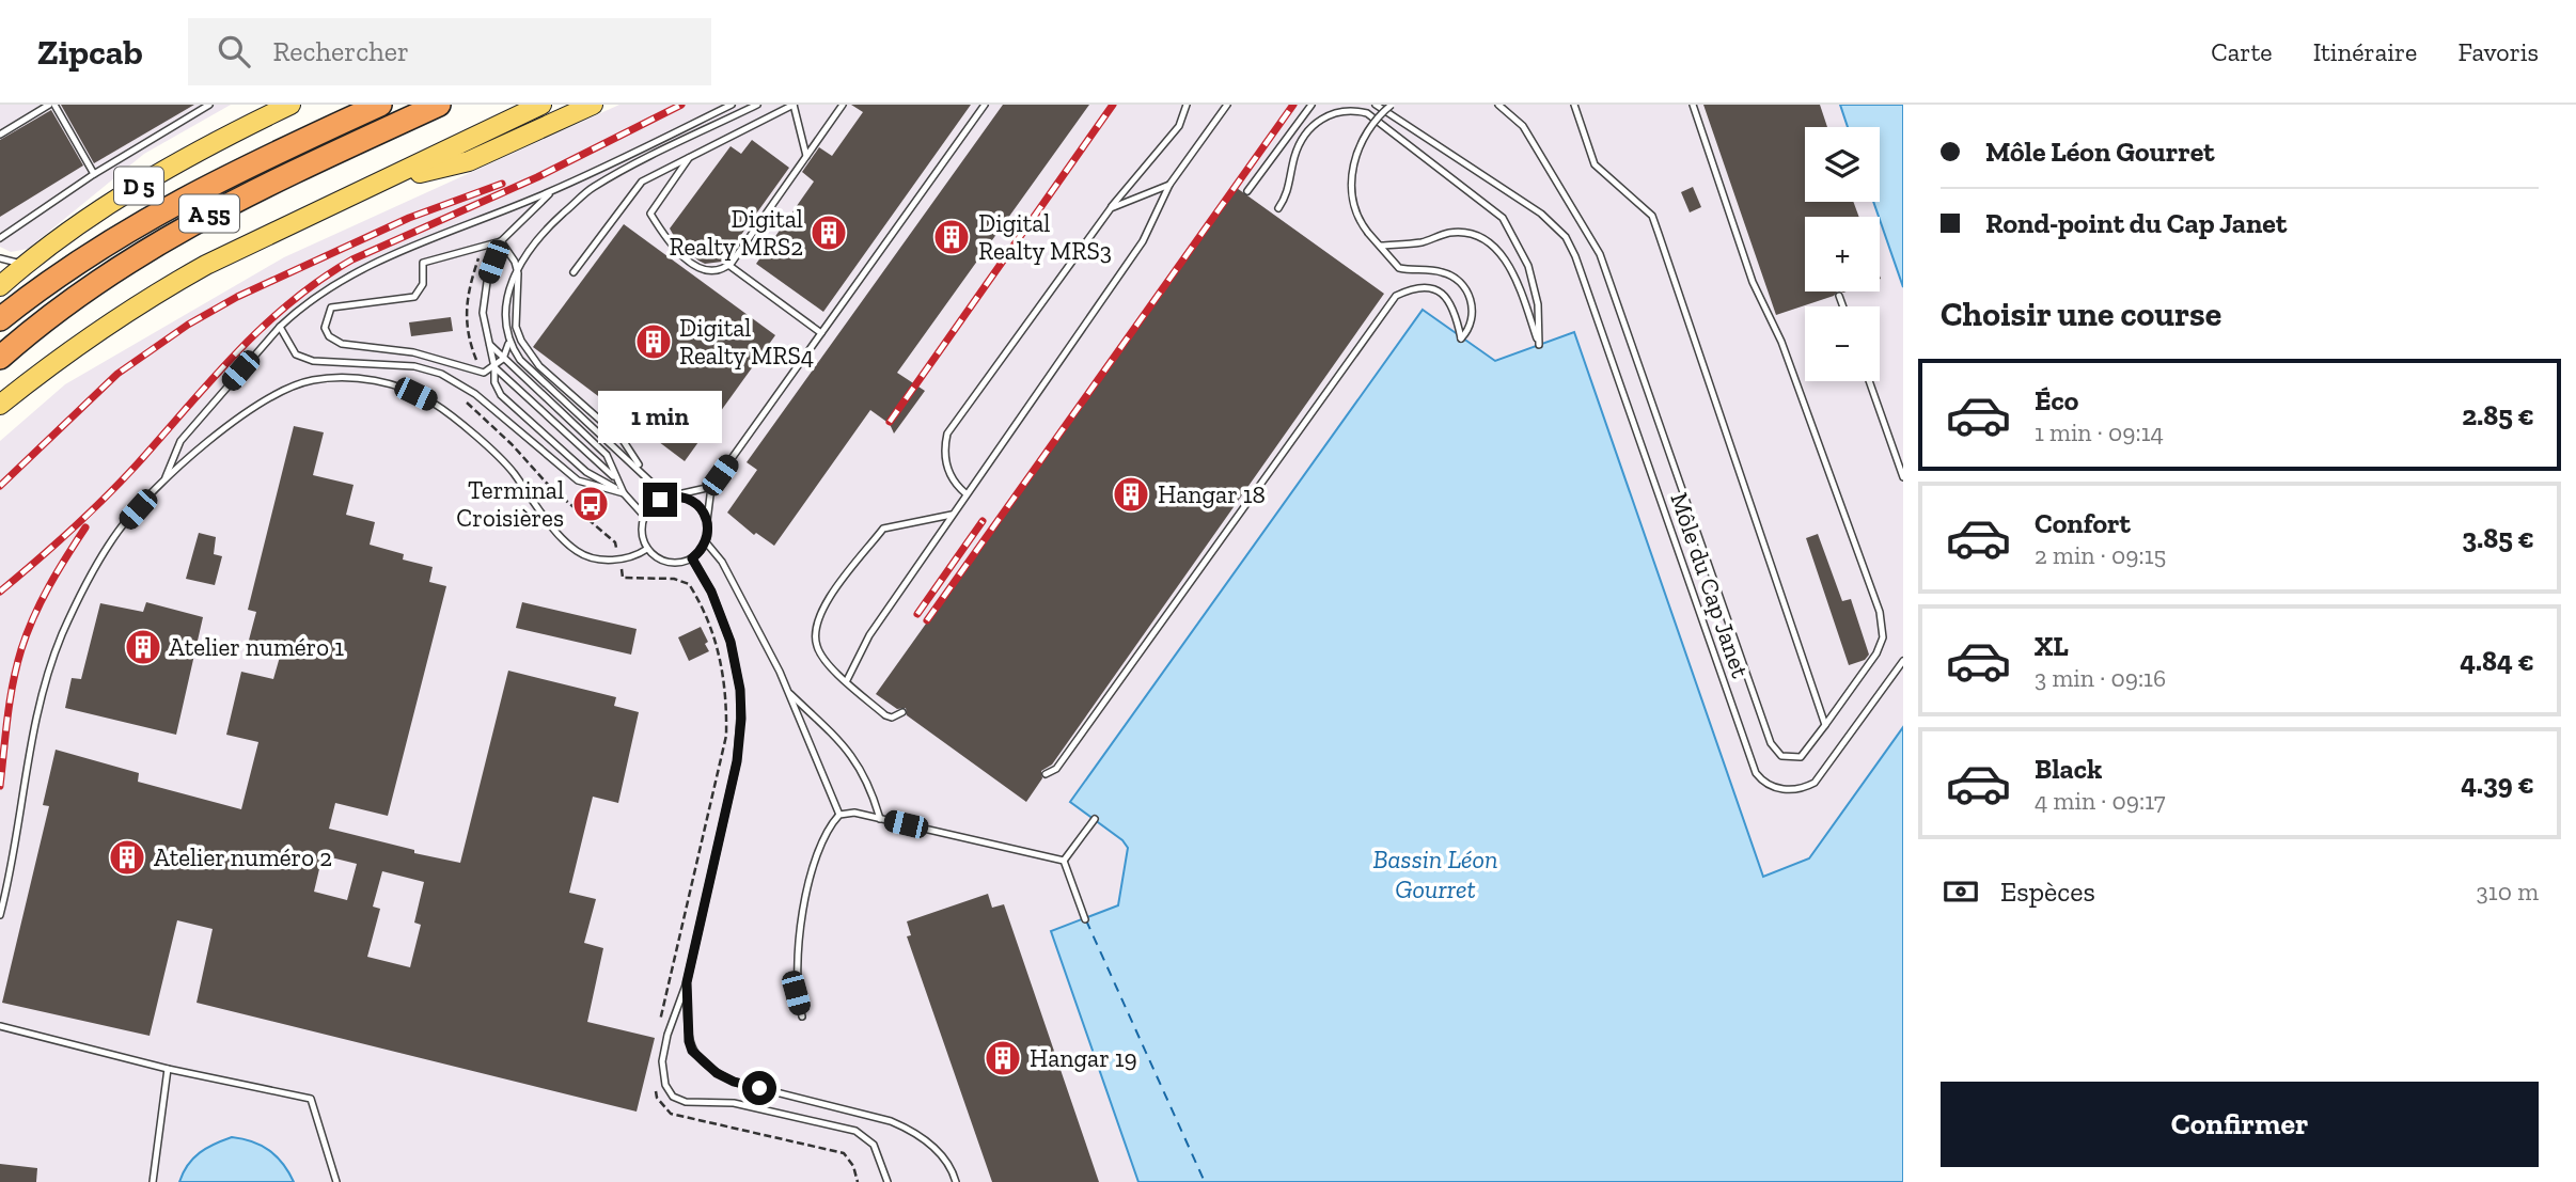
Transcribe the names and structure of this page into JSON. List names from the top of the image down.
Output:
{
  "streets": {
    "highway": ["A 55"],
    "main road": ["D 5"],
    "lane": ["Môle du Cap Janet"]
  },
  "water": ["Bassin Léon Gourret"],
  "places": {
    "building": [
      "Digital Realty MRS2",
      "Digital Realty MRS3",
      "Digital Realty MRS4",
      "Hangar 18",
      "Atelier numéro 1",
      "Atelier numéro 2",
      "Hangar 19"
    ],
    "bus stop": ["Terminal Croisières"]
  },
  "page": {
    "header": "Zipcab",
    "search": "Rechercher",
    "nav": ["Carte", "Itinéraire", "Favoris"],
    "banner": ["Môle Léon Gourret", "Rond-point du Cap Janet"],
    "map_buttons": ["+", "−"],
    "heading": "Choisir une course",
    "list": [
      {
        "name": "Éco",
        "note": "1 min · 09:14",
        "value": "2.85 €"
      },
      {
        "name": "Confort",
        "note": "2 min · 09:15",
        "value": "3.85 €"
      },
      {
        "name": "XL",
        "note": "3 min · 09:16",
        "value": "4.84 €"
      },
      {
        "name": "Black",
        "note": "4 min · 09:17",
        "value": "4.39 €"
      }
    ],
    "bubble": "1 min",
    "pay": ["Espèces", "310 m"],
    "buttons": "Confirmer"
  }
}
